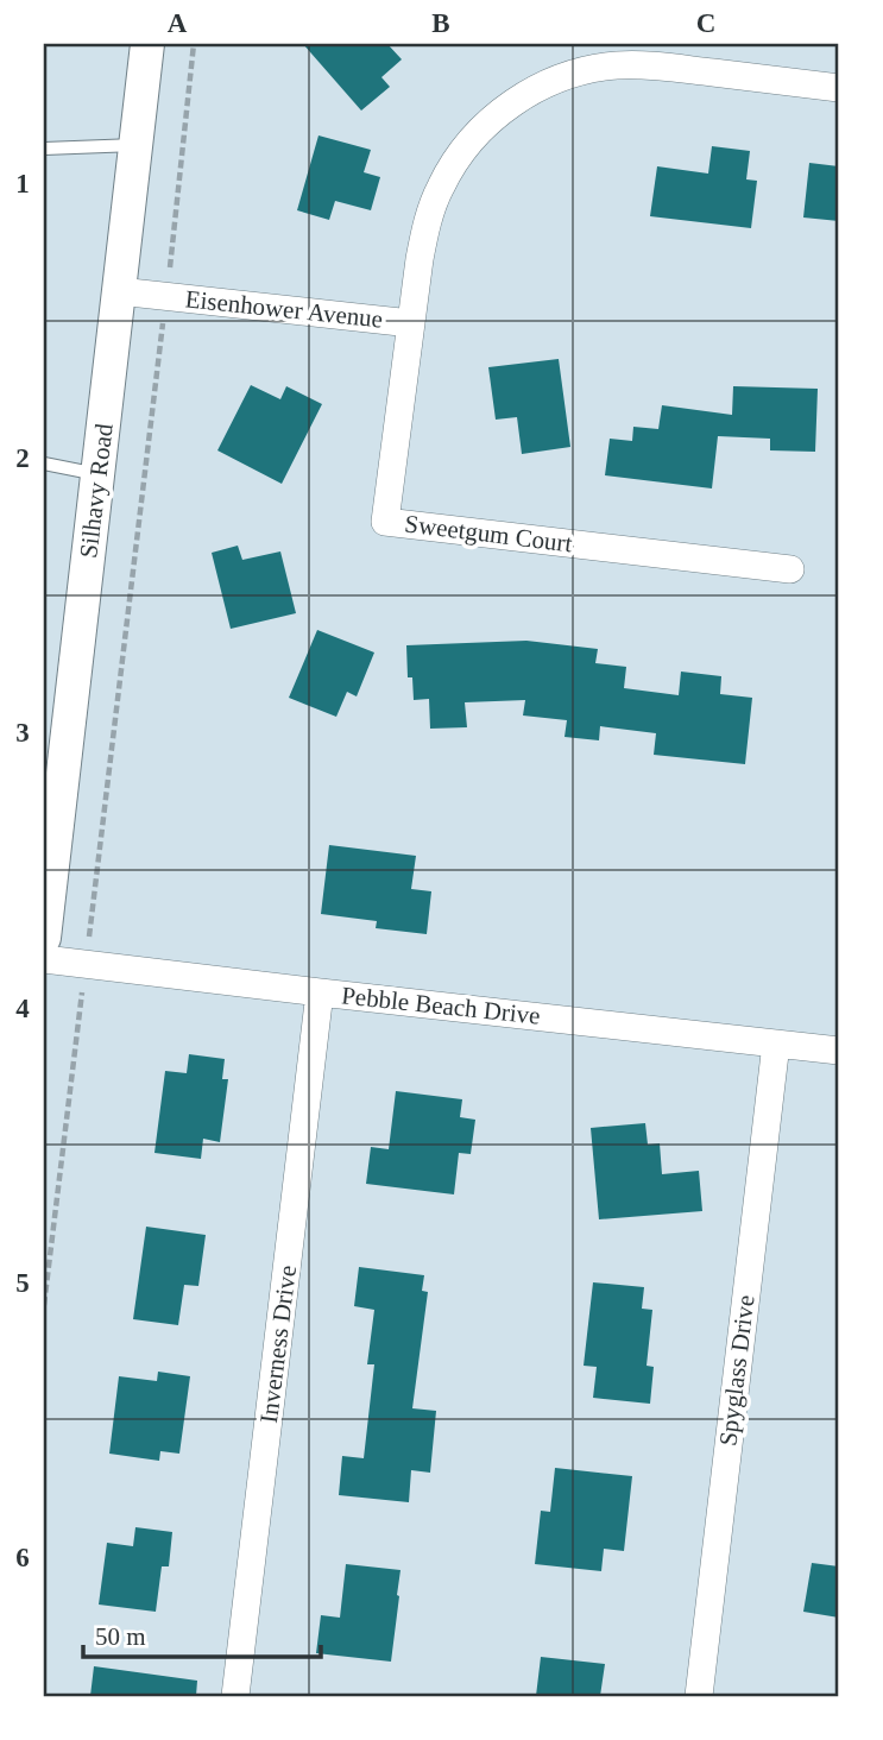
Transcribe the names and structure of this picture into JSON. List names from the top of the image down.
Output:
{
  "streets": {
    "street": [
      "Eisenhower Avenue",
      "Silhavy Road",
      "Sweetgum Court",
      "Pebble Beach Drive",
      "Inverness Drive",
      "Spyglass Drive"
    ]
  },
  "crossings": [
    ["Eisenhower Avenue", "Silhavy Road"],
    ["Eisenhower Avenue", "Sweetgum Court"],
    ["Pebble Beach Drive", "Inverness Drive"],
    ["Pebble Beach Drive", "Spyglass Drive"]
  ],
  "scale_bar": "50 m",
  "grid": {
    "columns": ["A", "B", "C"],
    "rows": [
      "1",
      "2",
      "3",
      "4",
      "5",
      "6"
    ]
  }
}
